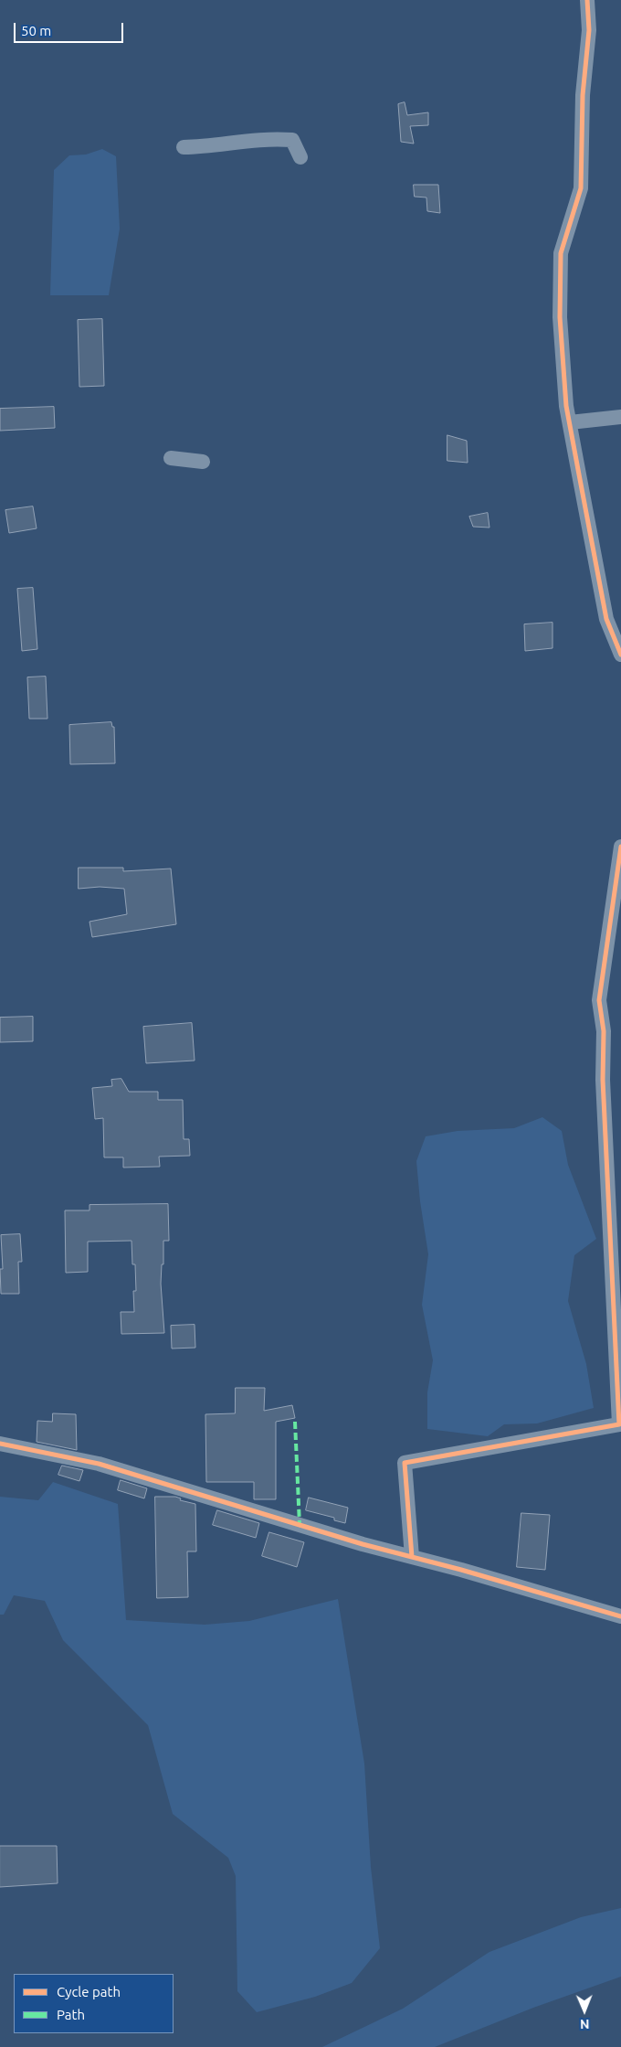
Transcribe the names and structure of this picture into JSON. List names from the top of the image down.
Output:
{
  "legend": ["Cycle path", "Path"],
  "scale_bar": "50 m",
  "north": "bottom"
}
